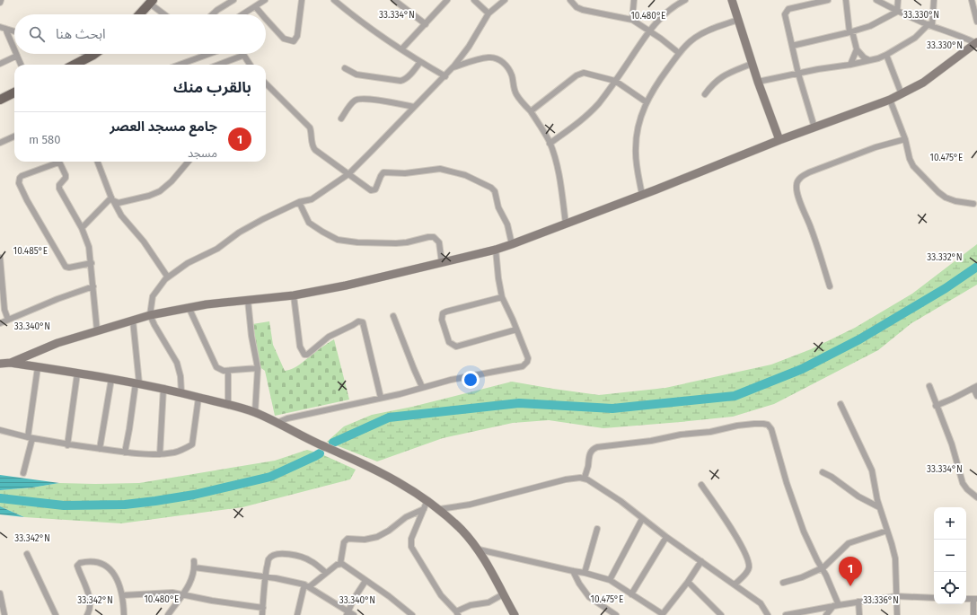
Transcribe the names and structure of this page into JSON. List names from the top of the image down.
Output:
{
  "page": {
    "search": "ابحث هنا",
    "heading": "بالقرب منك",
    "list": [
      {
        "mark": "1",
        "name": "جامع مسجد العصر",
        "note": "مسجد",
        "value": "580 m"
      }
    ],
    "map_buttons": ["+", "−"],
    "pins": "1"
  },
  "coordinates": [
    "33.334°N",
    "33.330°N",
    "10.480°E",
    "10.475°E",
    "10.485°E",
    "33.332°N",
    "33.340°N",
    "33.342°N",
    "33.336°N"
  ]
}
